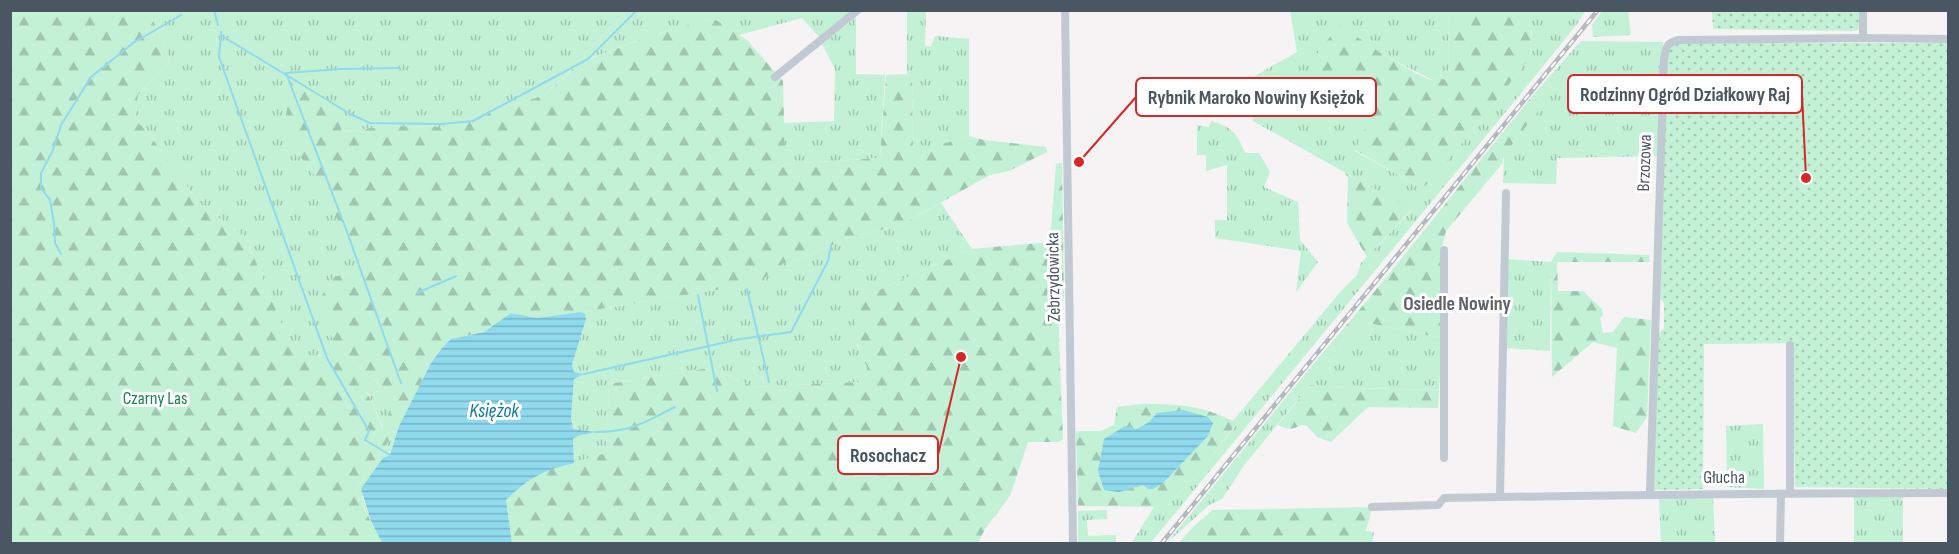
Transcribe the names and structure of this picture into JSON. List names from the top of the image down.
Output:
{
  "streets": {
    "street": ["Brzozowa", "Zebrzydowicka", "Głucha"]
  },
  "crossings": [
    ["Brzozowa", "Głucha"]
  ],
  "districts": ["Osiedle Nowiny"],
  "water": ["Księżok"],
  "parks": ["Czarny Las"],
  "places": ["Rybnik Maroko Nowiny Księżok", "Rodzinny Ogród Działkowy Raj", "Rosochacz"]
}
